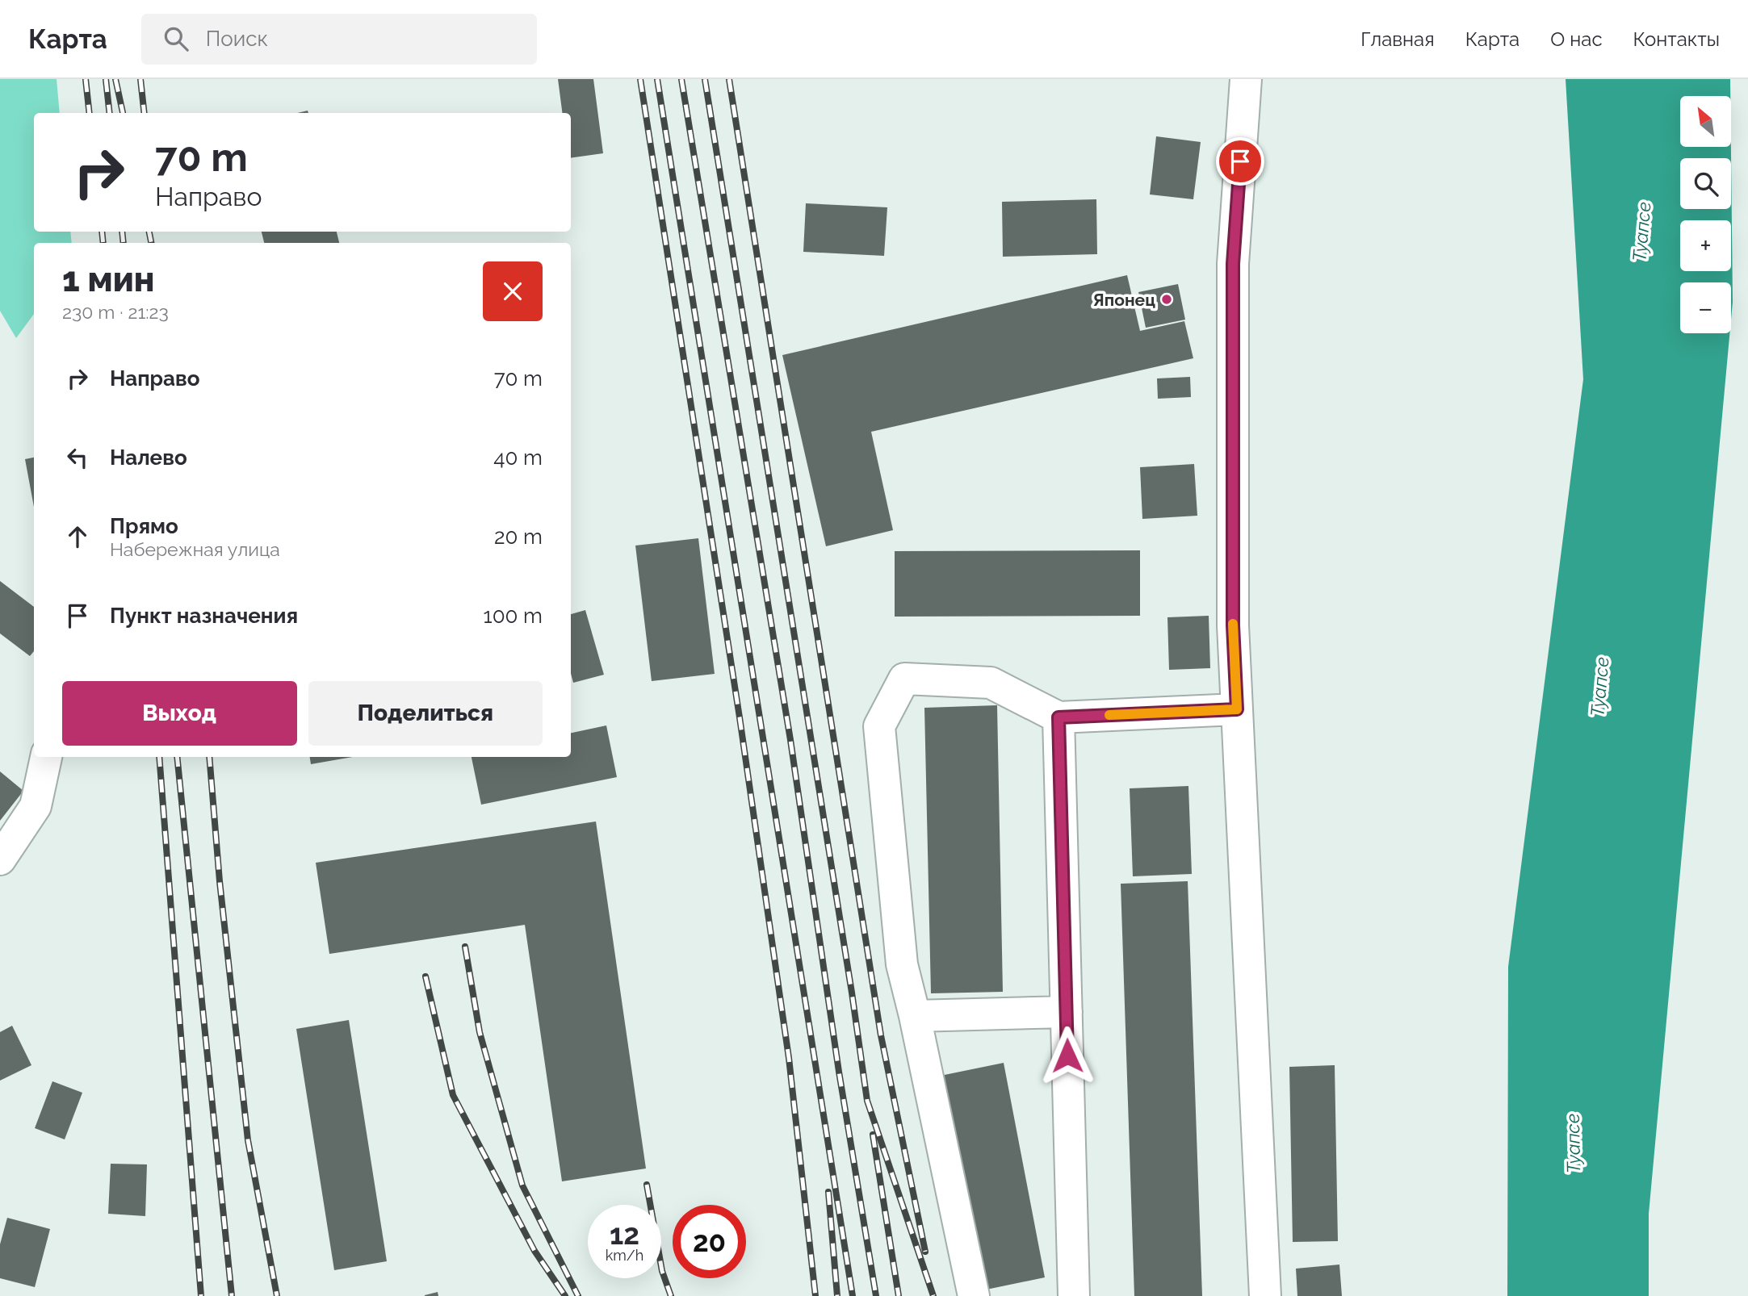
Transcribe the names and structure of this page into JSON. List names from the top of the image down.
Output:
{
  "water": ["Туапсе"],
  "places": ["Японец"],
  "north": "top left",
  "page": {
    "header": "Карта",
    "search": "Поиск",
    "nav": [
      "Главная",
      "Карта",
      "О нас",
      "Контакты"
    ],
    "map_buttons": ["+", "−"],
    "turn": ["70 m", "Направо"],
    "heading": ["1 мин", "230 m · 21:23"],
    "list": [
      {
        "name": "Направо",
        "value": "70 m"
      },
      {
        "name": "Налево",
        "value": "40 m"
      },
      {
        "name": "Прямо",
        "note": "Набережная улица",
        "value": "20 m"
      },
      {
        "name": "Пункт назначения",
        "value": "100 m"
      }
    ],
    "buttons": ["Выход", "Поделиться"],
    "speed": "12 km/h",
    "limit": "20"
  }
}
